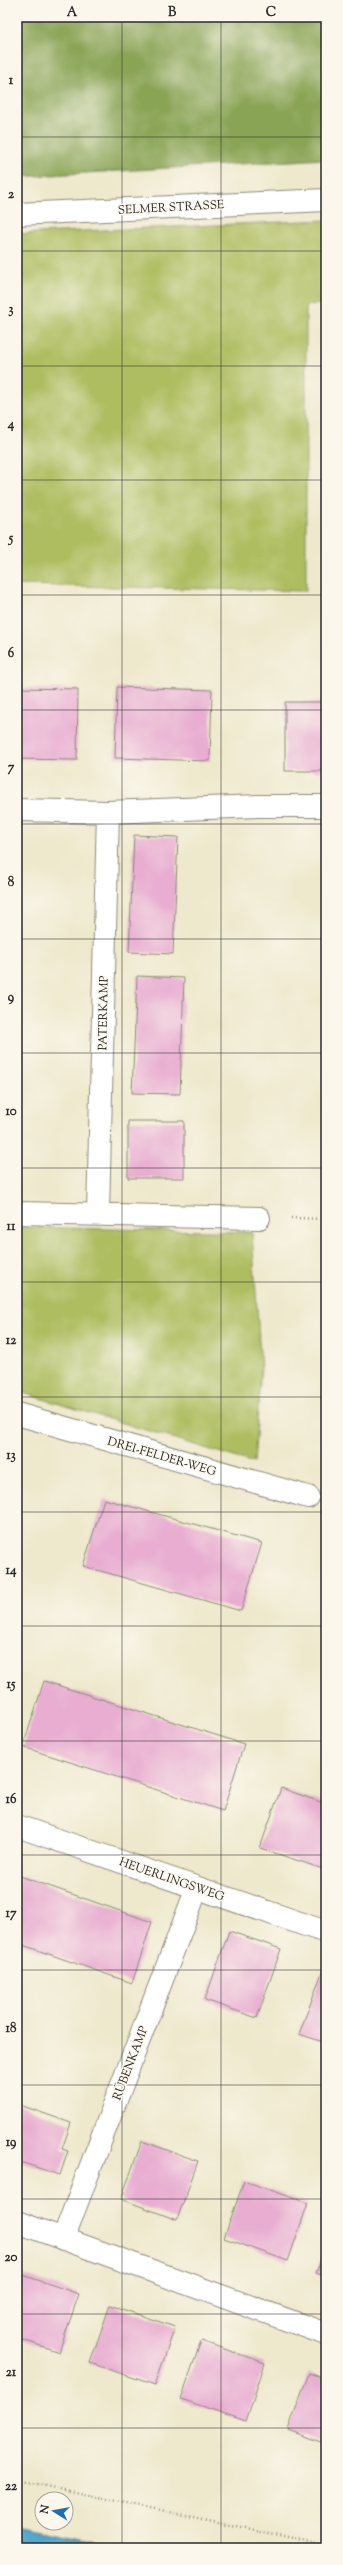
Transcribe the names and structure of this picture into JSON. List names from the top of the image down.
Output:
{
  "streets": {
    "street": [
      "SELMER STRASSE",
      "PATERKAMP",
      "DREI-FELDER-WEG",
      "HEUERLINGSWEG",
      "RÜBENKAMP"
    ]
  },
  "crossings": [
    ["HEUERLINGSWEG", "RÜBENKAMP"]
  ],
  "north": "left",
  "grid": {
    "columns": ["A", "B", "C"],
    "rows": [
      "1",
      "2",
      "3",
      "4",
      "5",
      "6",
      "7",
      "8",
      "9",
      "10",
      "11",
      "12",
      "13",
      "14",
      "15",
      "16",
      "17",
      "18",
      "19",
      "20",
      "21",
      "22"
    ]
  }
}
